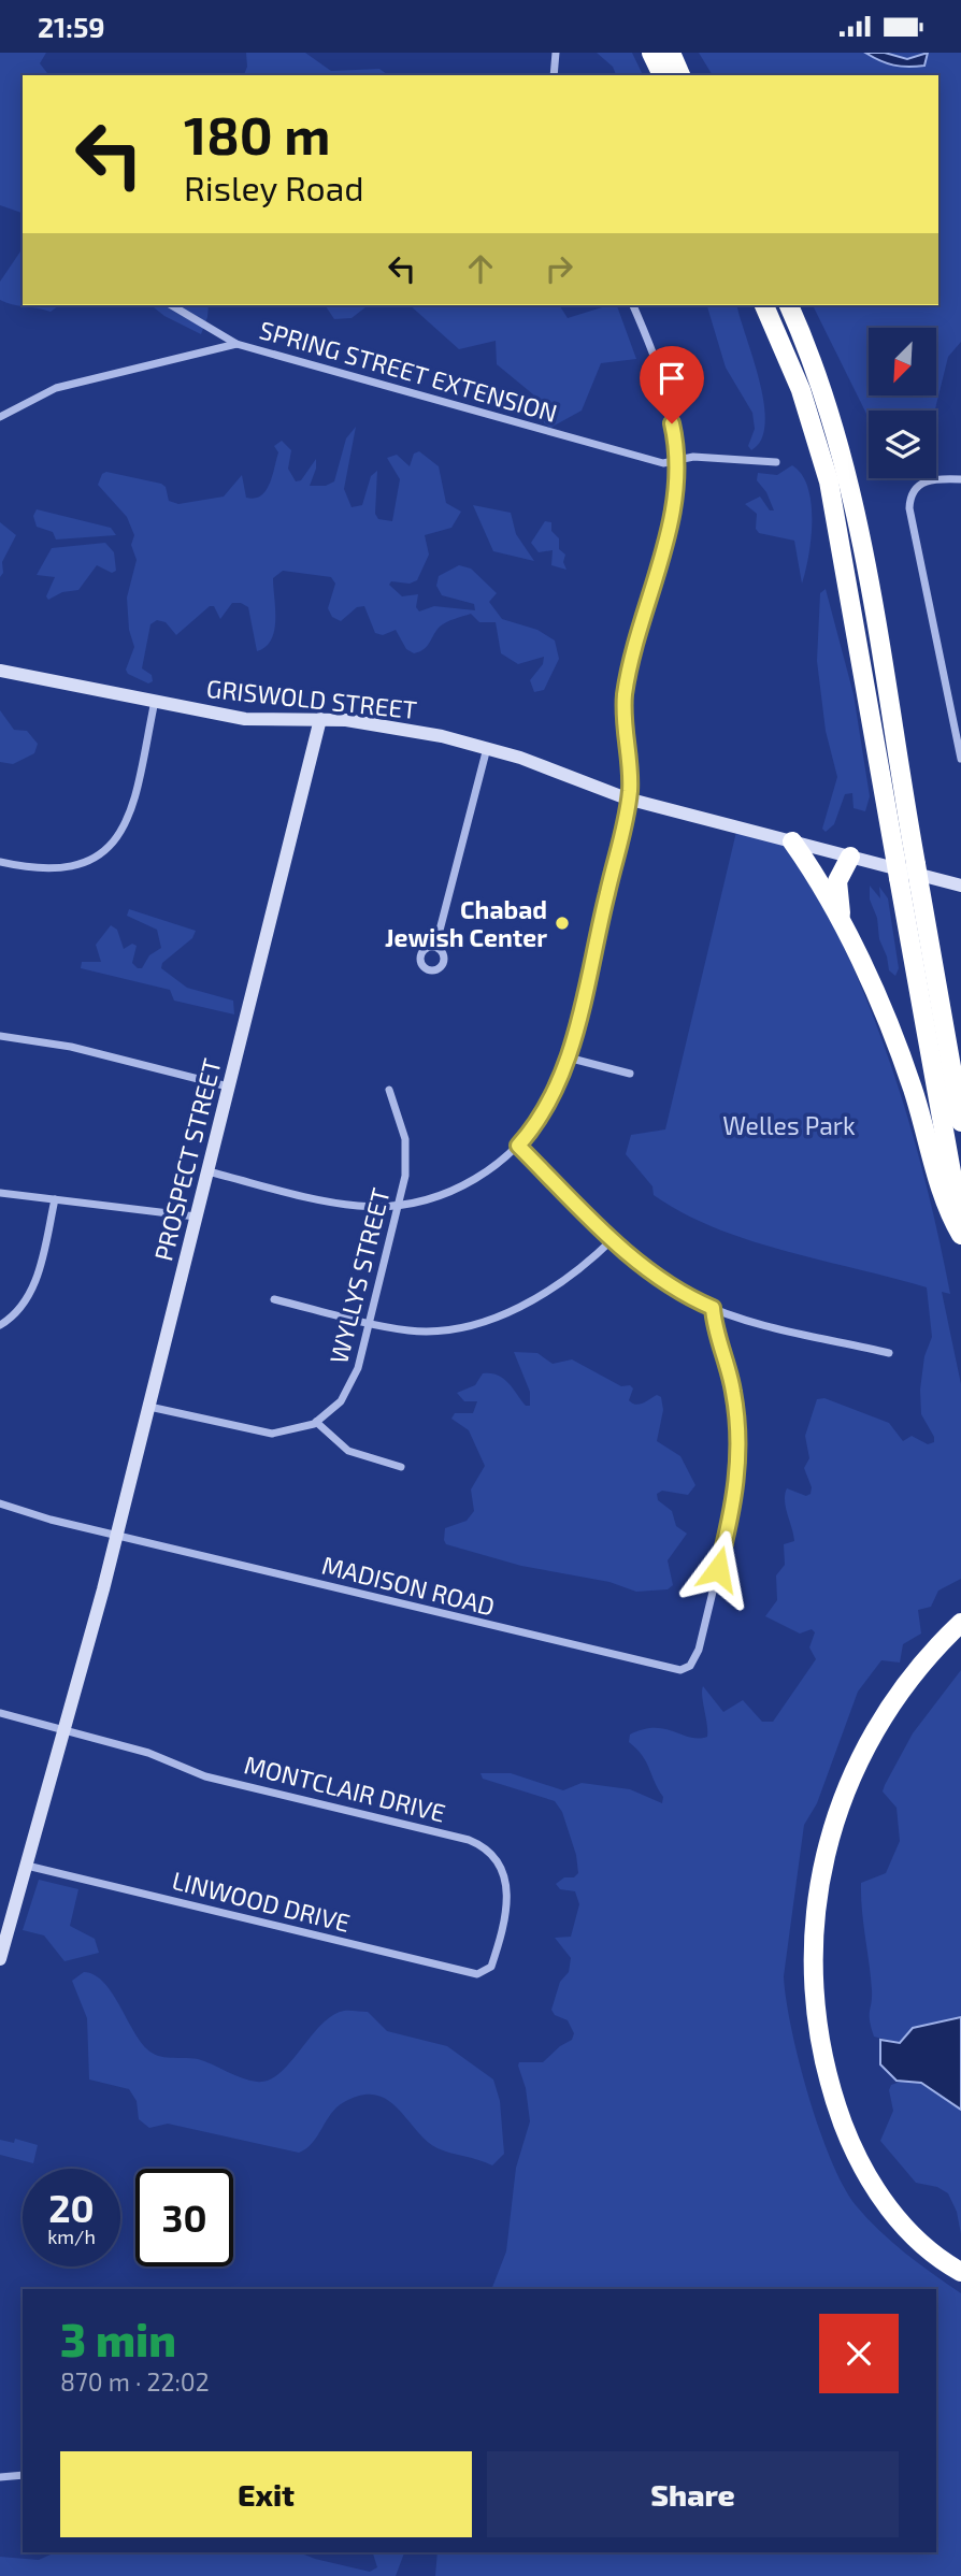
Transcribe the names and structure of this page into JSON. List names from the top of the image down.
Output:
{
  "streets": {
    "main road": ["GRISWOLD STREET", "PROSPECT STREET"],
    "street": [
      "SPRING STREET EXTENSION",
      "WYLLYS STREET",
      "MADISON ROAD",
      "MONTCLAIR DRIVE",
      "LINWOOD DRIVE"
    ]
  },
  "crossings": [
    ["GRISWOLD STREET", "PROSPECT STREET"],
    ["PROSPECT STREET", "WYLLYS STREET"],
    ["PROSPECT STREET", "MADISON ROAD"],
    ["PROSPECT STREET", "MONTCLAIR DRIVE"],
    ["PROSPECT STREET", "LINWOOD DRIVE"],
    ["MONTCLAIR DRIVE", "LINWOOD DRIVE"]
  ],
  "parks": ["Welles Park"],
  "places": ["Chabad Jewish Center"],
  "north": "bottom left",
  "page": {
    "status": "21:59",
    "turn": ["180 m", "Risley Road"],
    "speed": "20 km/h",
    "limit": "30",
    "heading": ["3 min", "870 m · 22:02"],
    "buttons": ["Exit", "Share"]
  }
}
